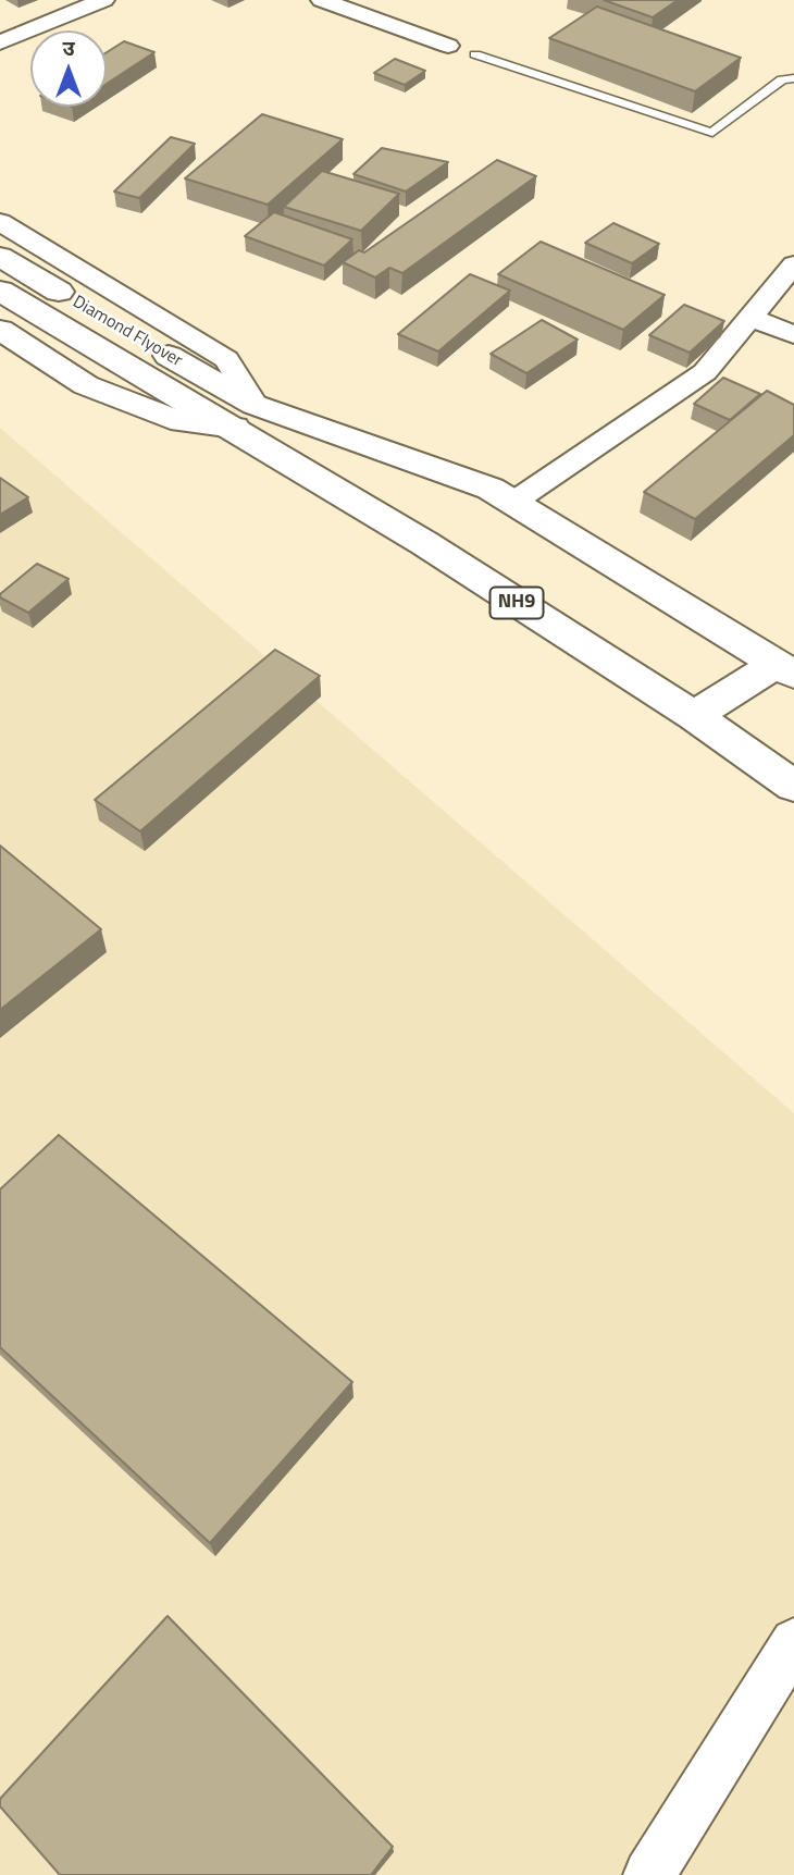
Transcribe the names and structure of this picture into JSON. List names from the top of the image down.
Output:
{
  "streets": {
    "main road": ["Diamond Flyover", "NH9"]
  },
  "crossings": [
    ["Diamond Flyover", "NH9"]
  ],
  "north": "top"
}
